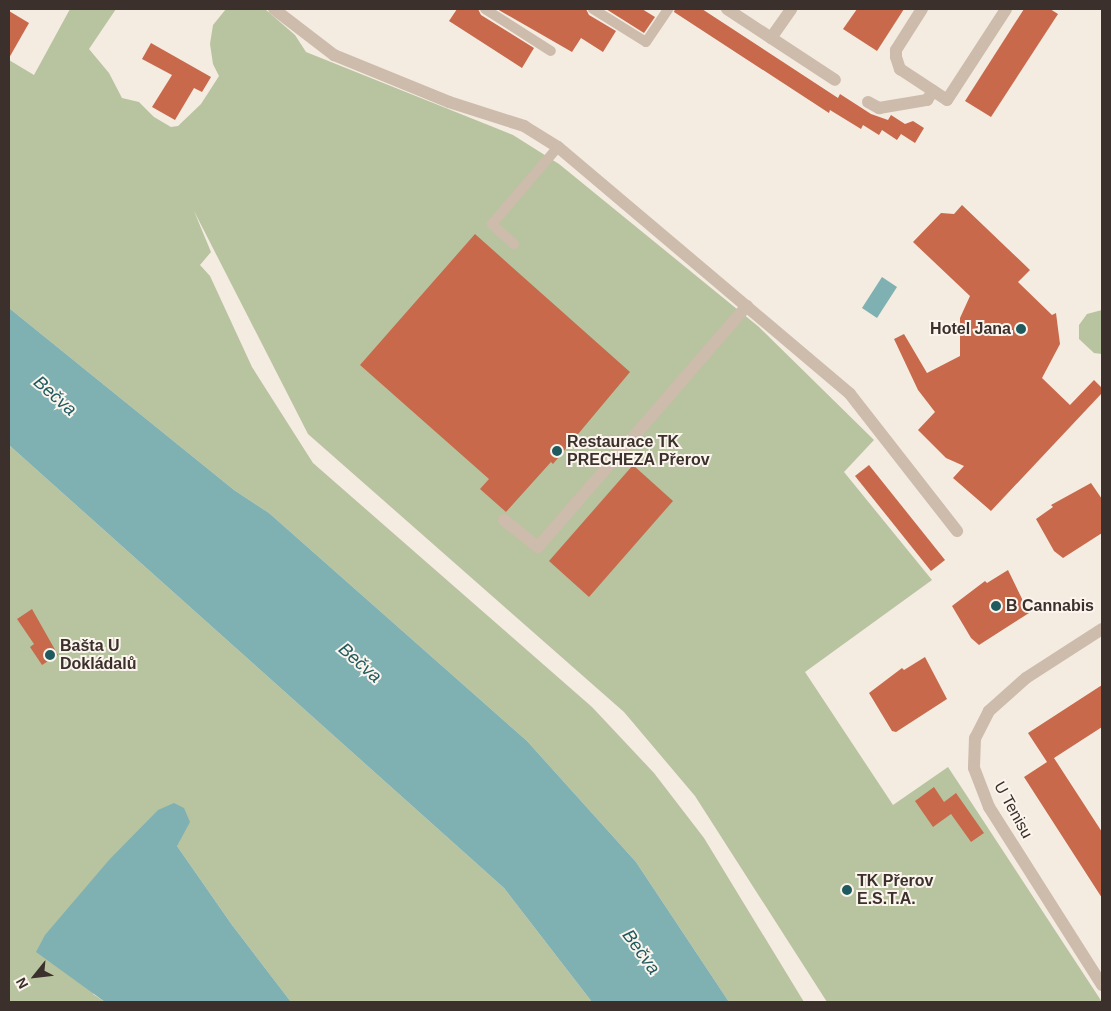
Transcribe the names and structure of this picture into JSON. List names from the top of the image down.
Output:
{
  "streets": {
    "street": ["U Tenisu"]
  },
  "water": ["Bečva"],
  "places": [
    "Hotel Jana",
    "Restaurace TK PRECHEZA Přerov",
    "B Cannabis",
    "Bašta U Dokládalů",
    "TK Přerov E.S.T.A."
  ],
  "north": "bottom left"
}
